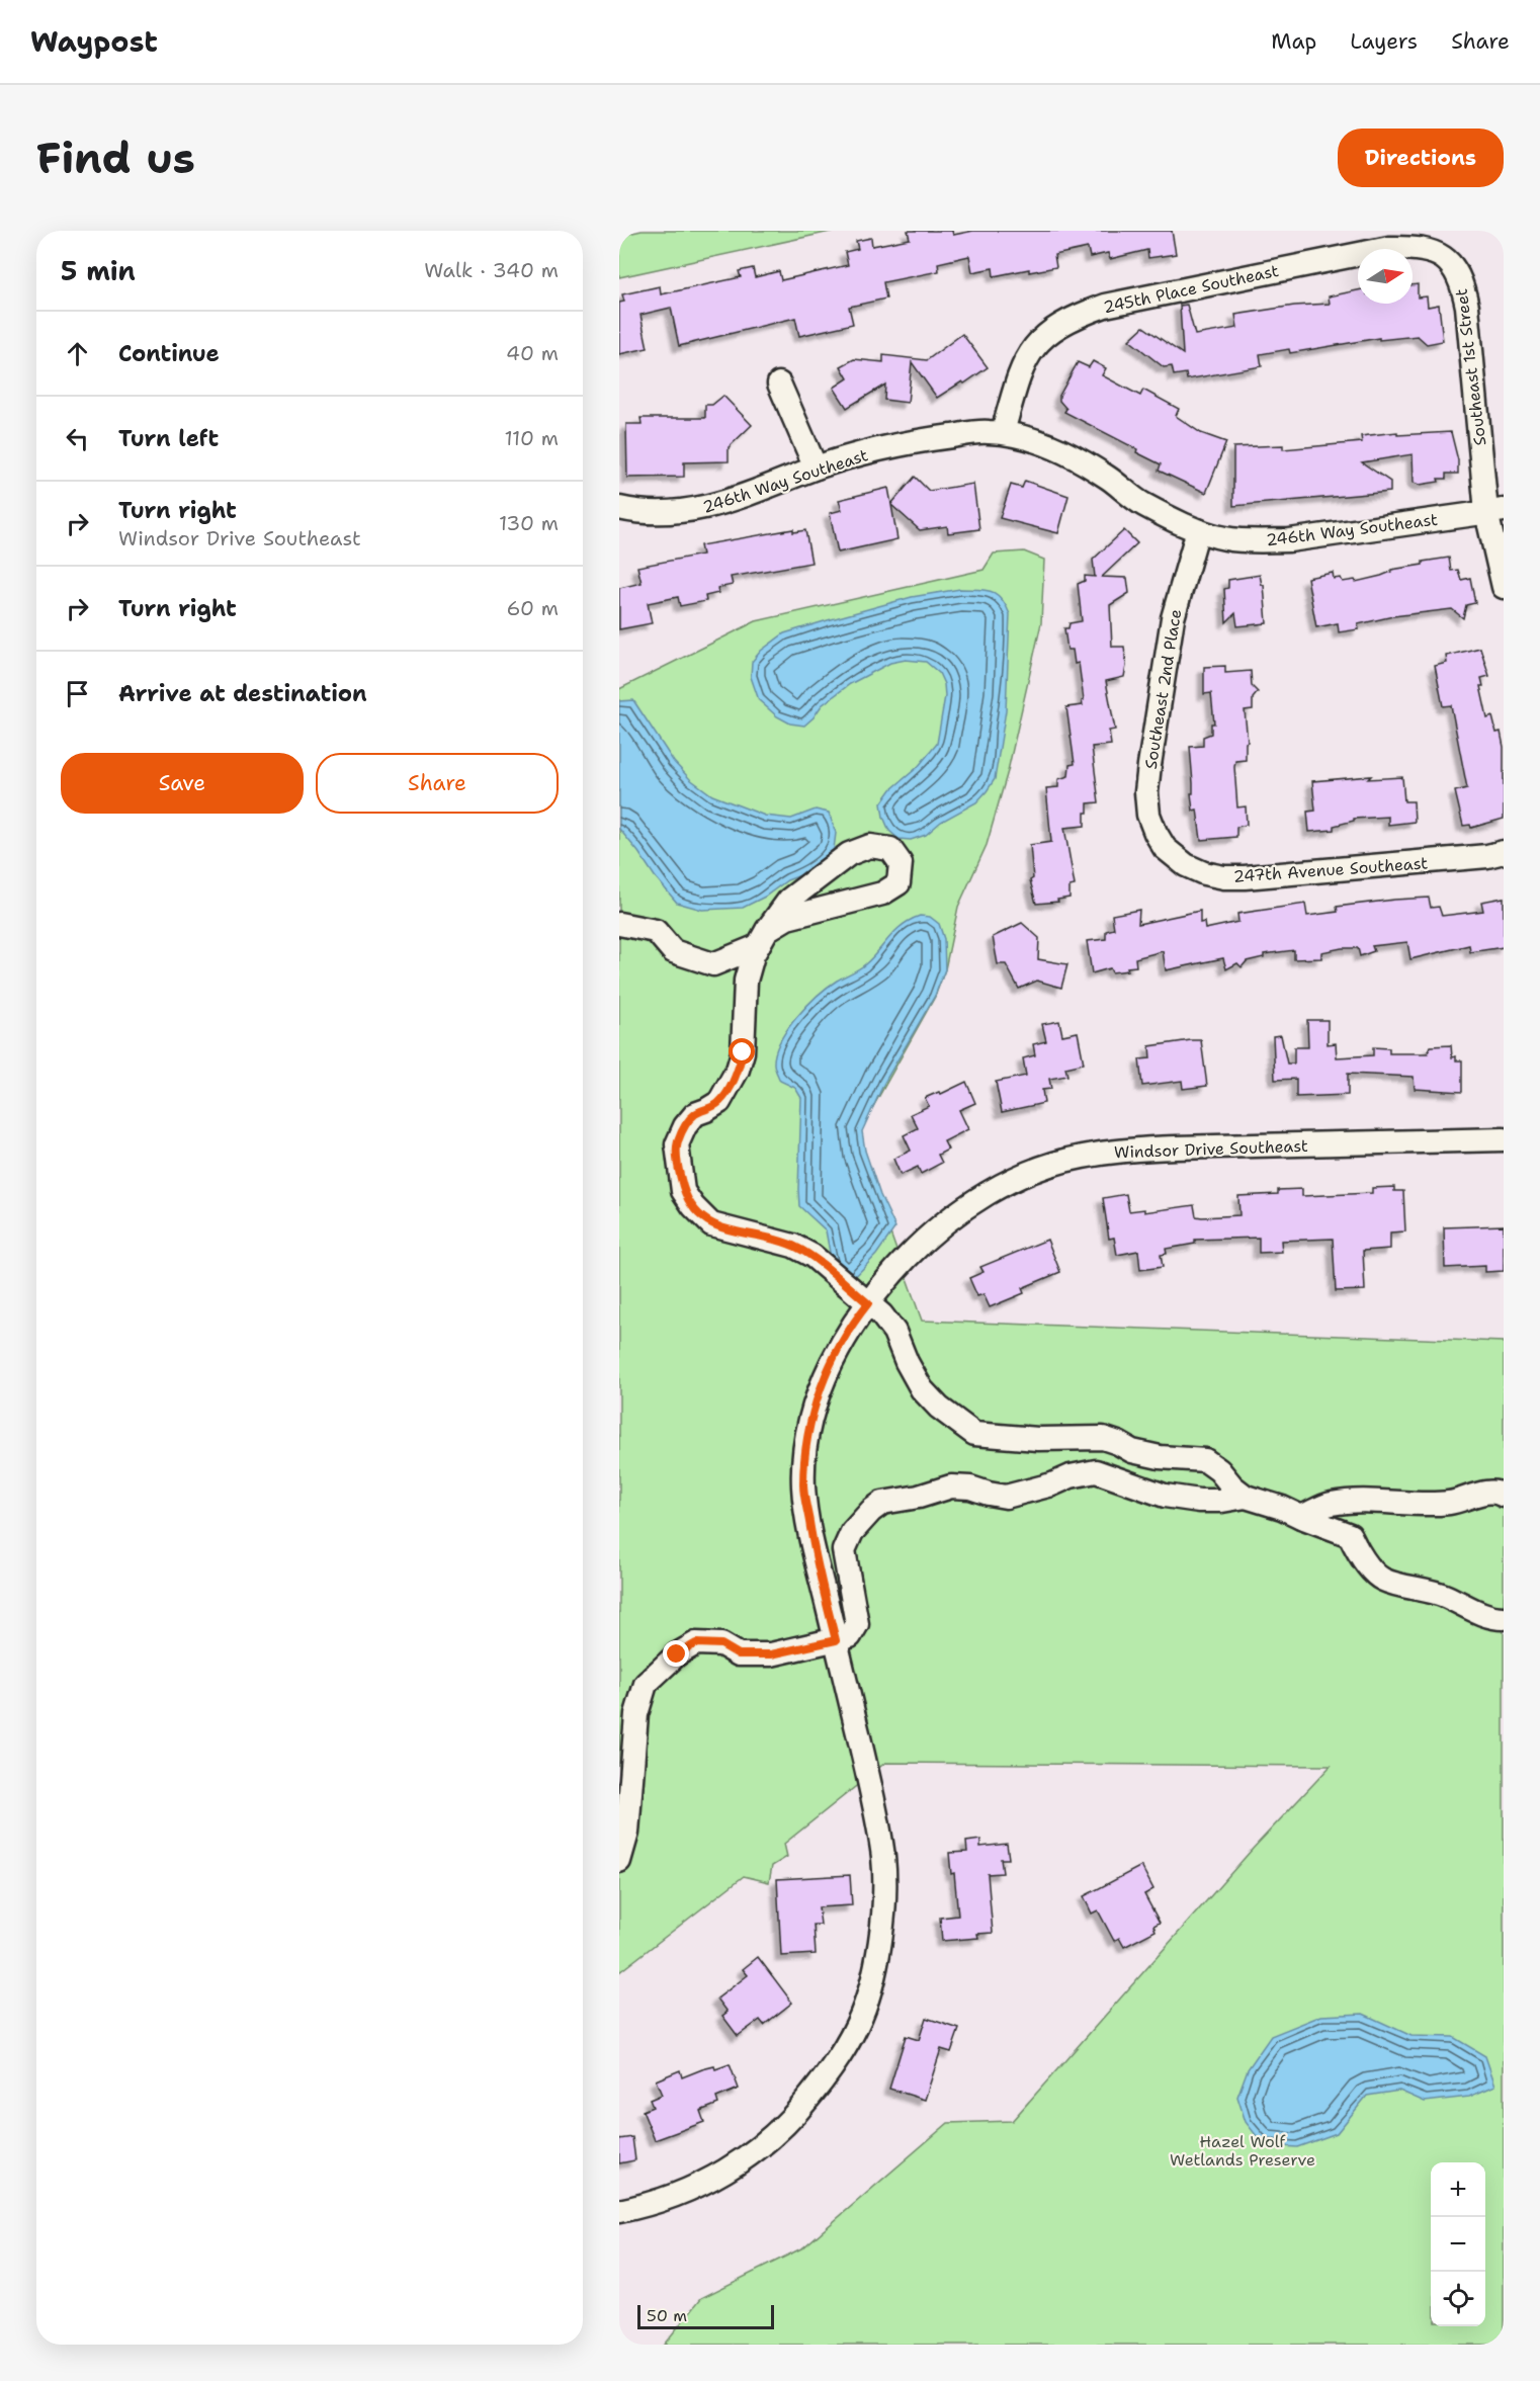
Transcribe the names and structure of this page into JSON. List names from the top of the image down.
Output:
{
  "streets": {
    "street": [
      "245th Place Southeast",
      "Southeast 1st Street",
      "246th Way Southeast",
      "Southeast 2nd Place",
      "247th Avenue Southeast",
      "Windsor Drive Southeast"
    ]
  },
  "crossings": [
    ["245th Place Southeast", "Southeast 1st Street"],
    ["245th Place Southeast", "246th Way Southeast"],
    ["Southeast 1st Street", "246th Way Southeast"],
    ["246th Way Southeast", "Southeast 2nd Place"],
    ["Southeast 2nd Place", "247th Avenue Southeast"]
  ],
  "parks": ["Hazel Wolf Wetlands Preserve"],
  "scale_bar": "50 m",
  "north": "right",
  "page": {
    "header": "Waypost",
    "nav": ["Map", "Layers", "Share"],
    "buttons": [
      "Directions",
      ["Save", "Share"]
    ],
    "title": "Find us",
    "heading": ["5 min", "Walk · 340 m"],
    "list": [
      ["Continue", "40 m"],
      ["Turn left", "110 m"],
      ["Turn right", "Windsor Drive Southeast", "130 m"],
      ["Turn right", "60 m"],
      "Arrive at destination"
    ],
    "map_buttons": ["+", "−"],
    "scale": "50 m"
  }
}
